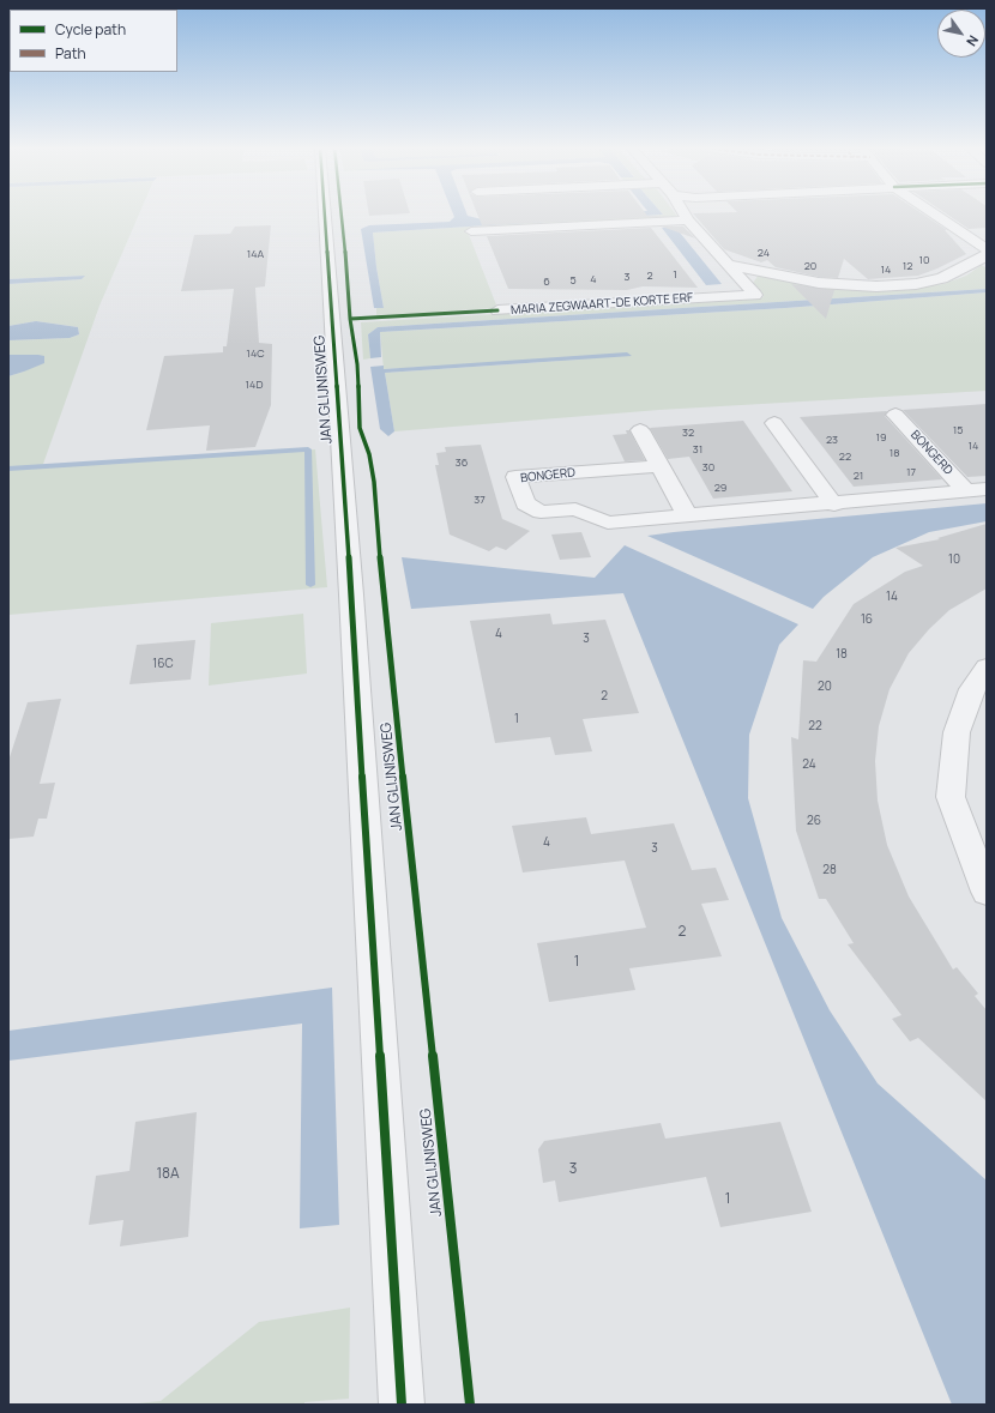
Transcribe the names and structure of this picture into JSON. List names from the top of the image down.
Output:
{
  "streets": {
    "street": ["MARIA ZEGWAART-DE KORTE ERF", "JAN GLIJNISWEG", "BONGERD"]
  },
  "house_numbers": [
    "24",
    "14A",
    "10",
    "20",
    "12",
    "14",
    "1",
    "2",
    "3",
    "4",
    "5",
    "6",
    "14C",
    "14D",
    "15",
    "32",
    "19",
    "23",
    "14",
    "31",
    "18",
    "22",
    "36",
    "30",
    "17",
    "21",
    "29",
    "37",
    "10",
    "14",
    "16",
    "4",
    "3",
    "18",
    "16C",
    "20",
    "2",
    "1",
    "22",
    "24",
    "26",
    "4",
    "3",
    "28",
    "2",
    "1",
    "3",
    "18A",
    "1"
  ],
  "legend": ["Cycle path", "Path"],
  "north": "bottom right"
}
